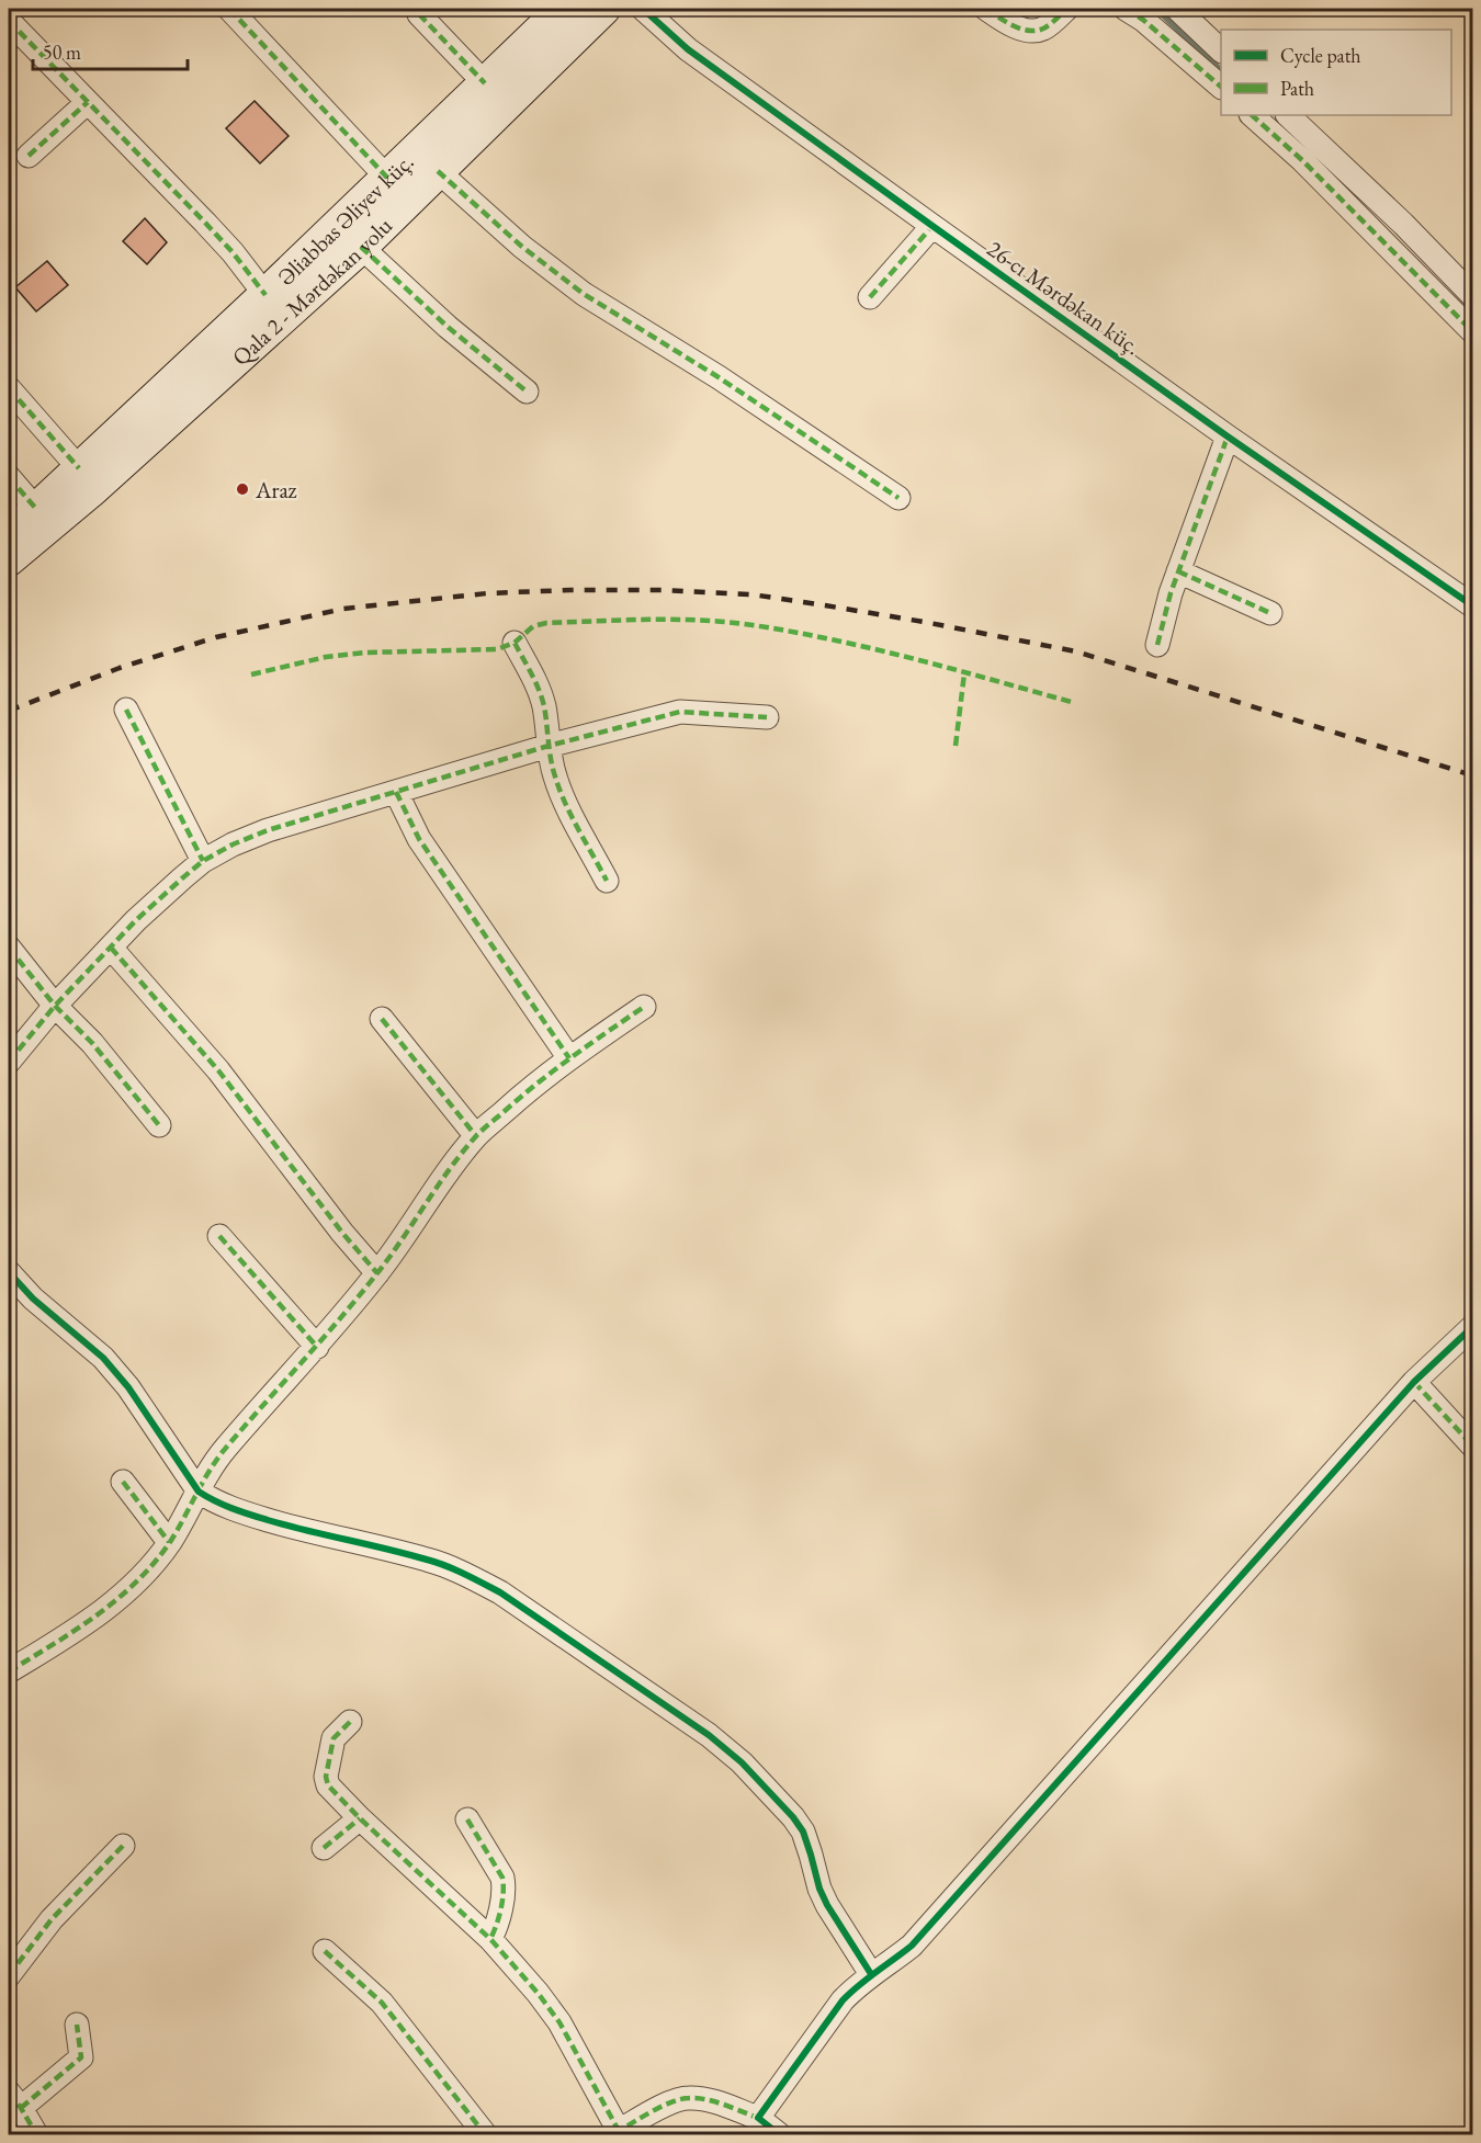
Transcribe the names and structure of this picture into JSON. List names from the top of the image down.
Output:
{
  "streets": {
    "main road": ["Əliabbas Əliyev küç.", "Qala 2 - Mərdəkan yolu"],
    "street": ["26-cı Mərdəkan küç."]
  },
  "places": ["Araz"],
  "legend": ["Cycle path", "Path"],
  "scale_bar": "50 m"
}
